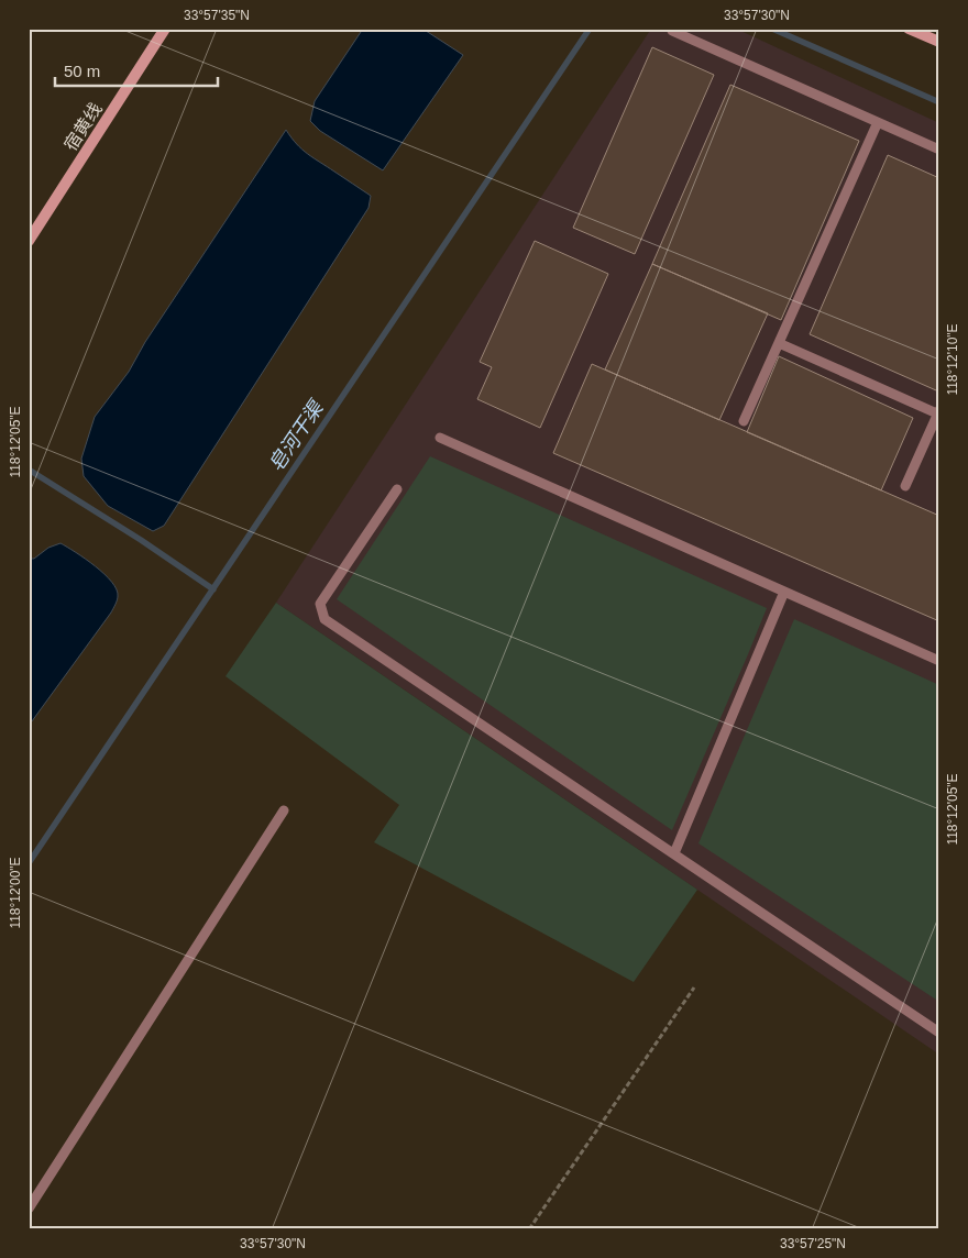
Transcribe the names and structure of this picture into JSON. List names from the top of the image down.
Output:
{
  "streets": {
    "main road": ["宿黄线"]
  },
  "water": ["皂河干渠"],
  "scale_bar": "50 m",
  "coordinates": [
    "33°57'35\"N",
    "33°57'30\"N",
    "118°12'10\"E",
    "118°12'05\"E",
    "118°12'00\"E",
    "33°57'25\"N"
  ]
}
